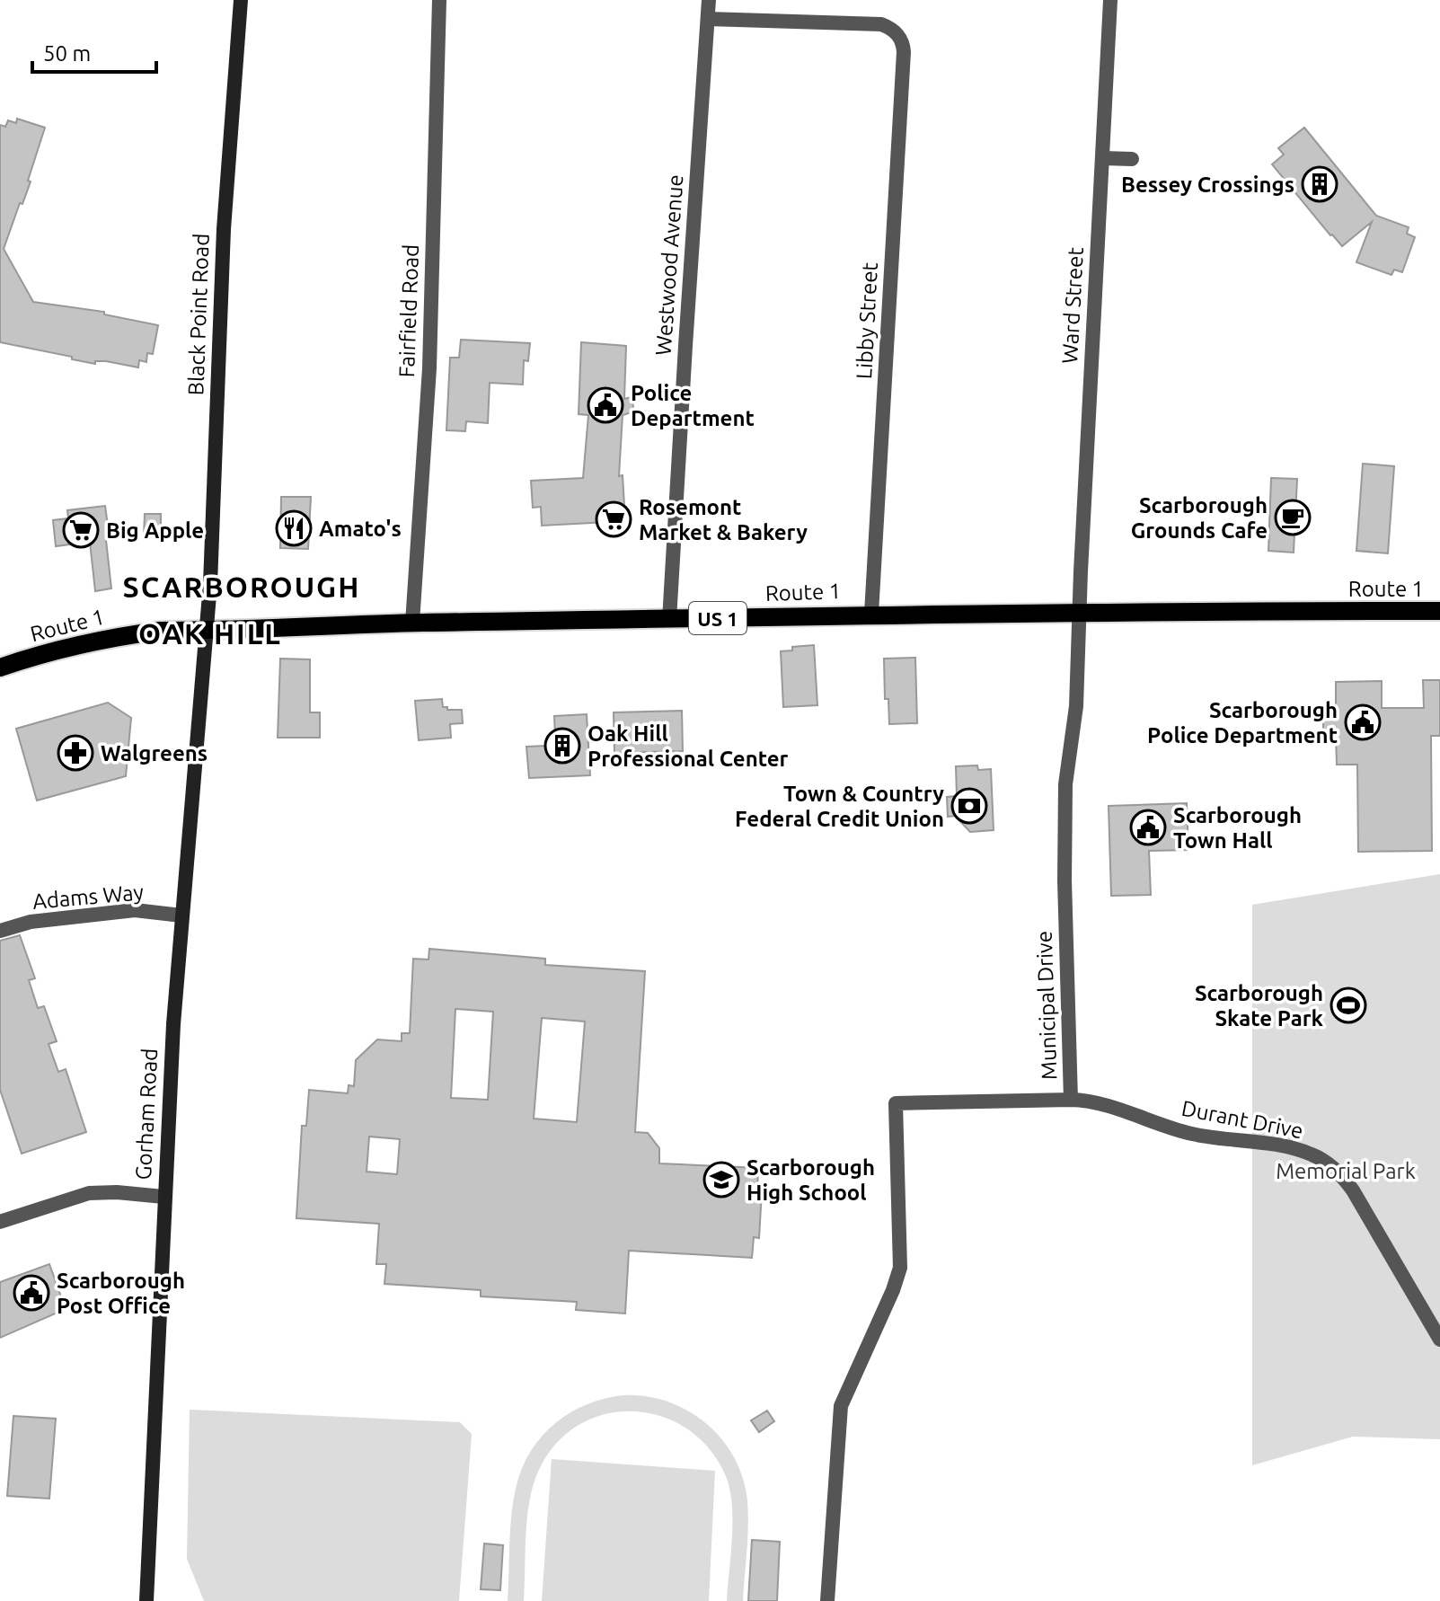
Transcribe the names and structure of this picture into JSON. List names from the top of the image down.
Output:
{
  "streets": {
    "main road": [
      "Black Point Road",
      "Route 1",
      "US 1",
      "Gorham Road"
    ],
    "street": [
      "Westwood Avenue",
      "Ward Street",
      "Fairfield Road",
      "Libby Street",
      "Adams Way",
      "Municipal Drive",
      "Durant Drive"
    ]
  },
  "crossings": [
    ["Westwood Avenue", "Libby Street"],
    ["Westwood Avenue", "Route 1"],
    ["Ward Street", "Route 1"],
    ["Ward Street", "Municipal Drive"],
    ["Fairfield Road", "Route 1"],
    ["Black Point Road", "Route 1"],
    ["Black Point Road", "Gorham Road"],
    ["Libby Street", "Route 1"],
    ["Route 1", "Municipal Drive"],
    ["Route 1", "Gorham Road"],
    ["Adams Way", "Gorham Road"],
    ["Municipal Drive", "Durant Drive"]
  ],
  "districts": ["SCARBOROUGH", "OAK HILL"],
  "parks": ["Memorial Park"],
  "places": {
    "building": ["Bessey Crossings", "Oak Hill Professional Center"],
    "public building": [
      "Police Department",
      "Scarborough Police Department",
      "Scarborough Town Hall",
      "Scarborough Post Office"
    ],
    "cafe": ["Scarborough Grounds Cafe"],
    "supermarket": ["Rosemont Market & Bakery", "Big Apple"],
    "restaurant": ["Amato's"],
    "pharmacy": ["Walgreens"],
    "bank": ["Town & Country Federal Credit Union"],
    "sports": ["Scarborough Skate Park"],
    "school or university": ["Scarborough High School"]
  },
  "scale_bar": "50 m"
}
